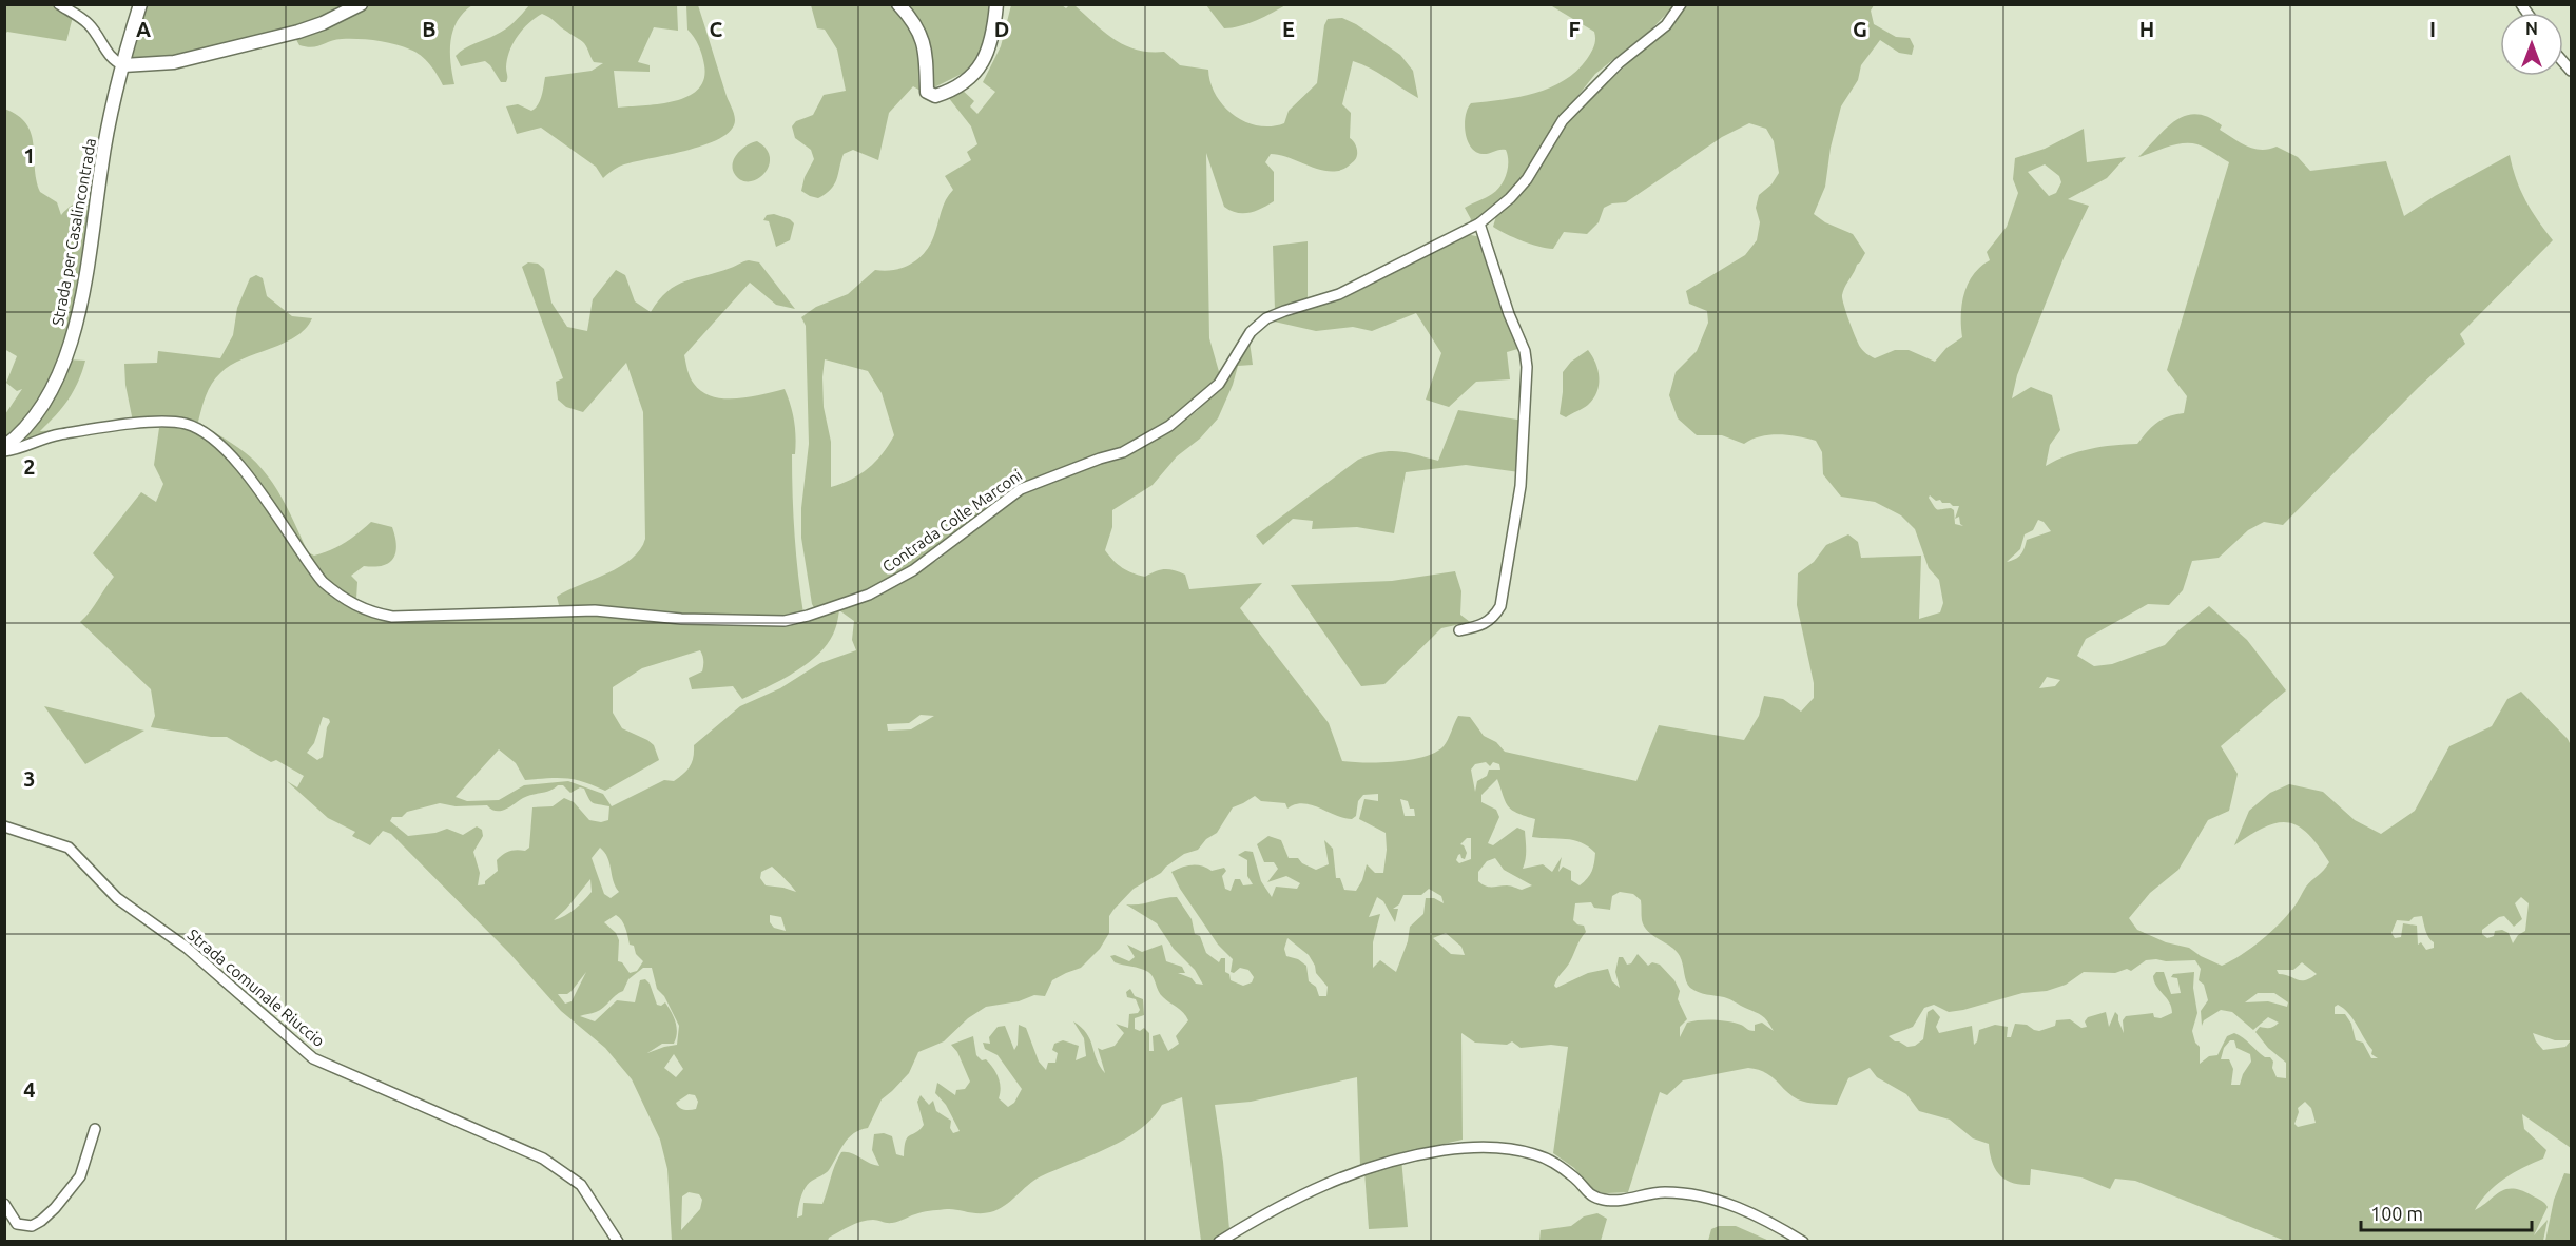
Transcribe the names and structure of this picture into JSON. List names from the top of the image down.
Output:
{
  "streets": {
    "main road": ["Strada per Casalincontrada"],
    "street": ["Contrada Colle Marconi", "Strada comunale Riuccio"]
  },
  "crossings": [
    ["Strada per Casalincontrada", "Contrada Colle Marconi"]
  ],
  "scale_bar": "100 m",
  "north": "top",
  "grid": {
    "columns": [
      "A",
      "B",
      "C",
      "D",
      "E",
      "F",
      "G",
      "H",
      "I"
    ],
    "rows": [
      "1",
      "2",
      "3",
      "4"
    ]
  }
}
